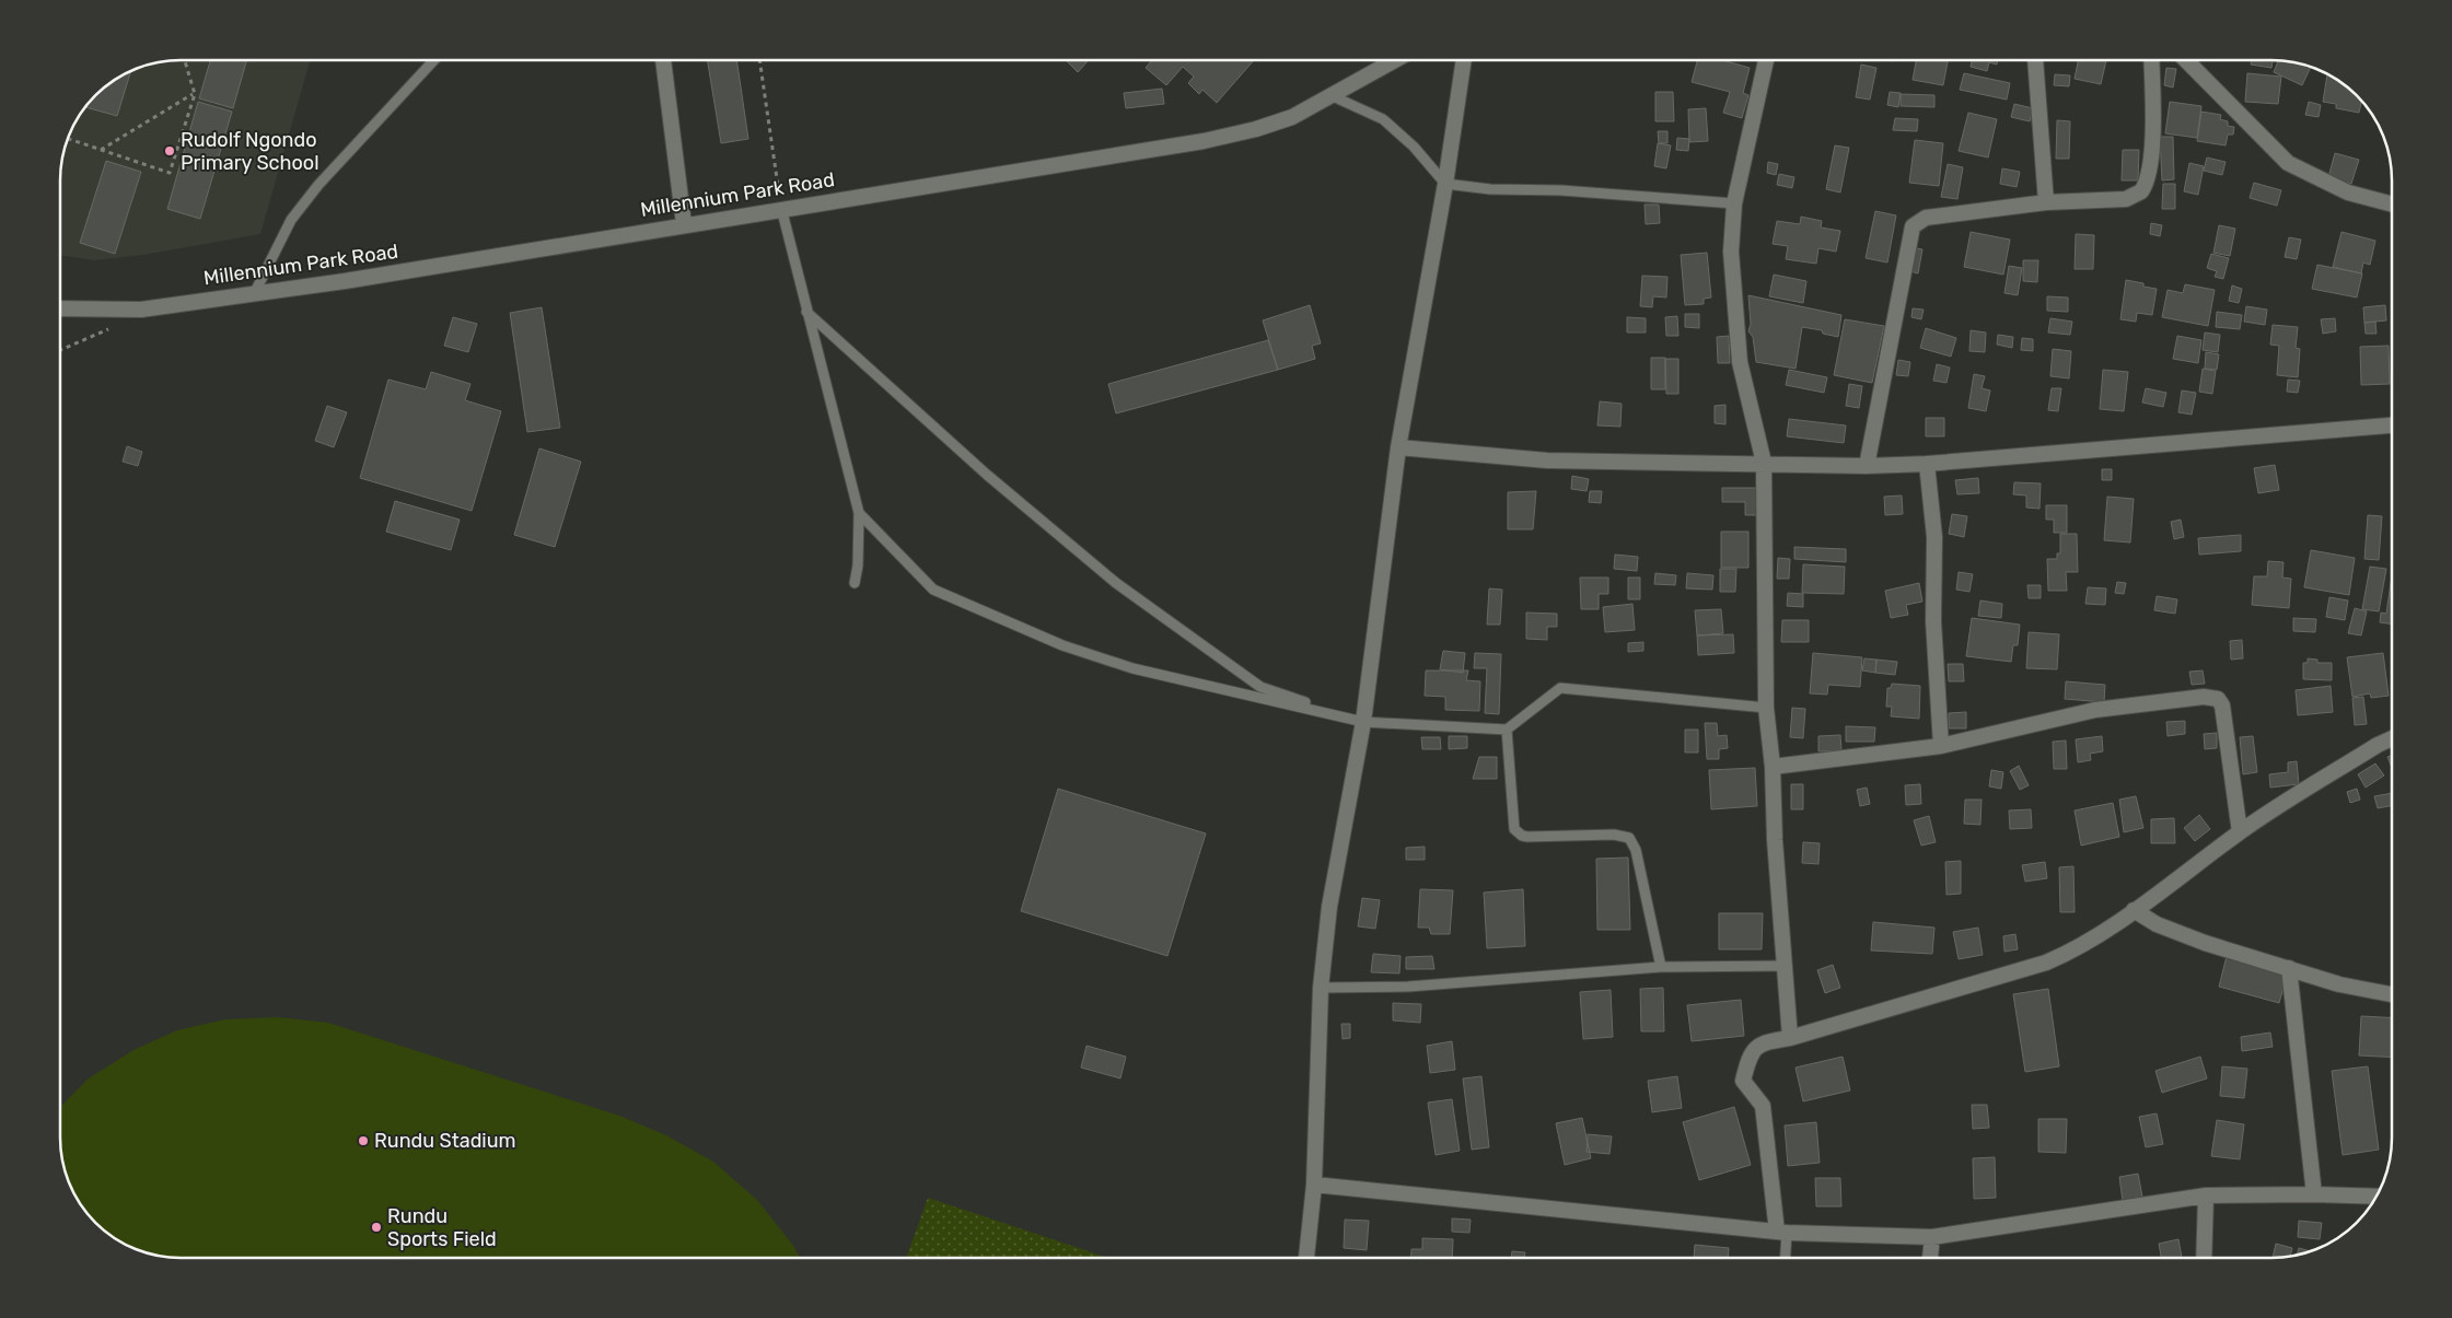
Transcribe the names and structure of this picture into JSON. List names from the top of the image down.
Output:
{
  "streets": {
    "street": ["Millennium Park Road"]
  },
  "places": ["Rudolf Ngondo Primary School", "Rundu Stadium", "Rundu Sports Field"]
}
